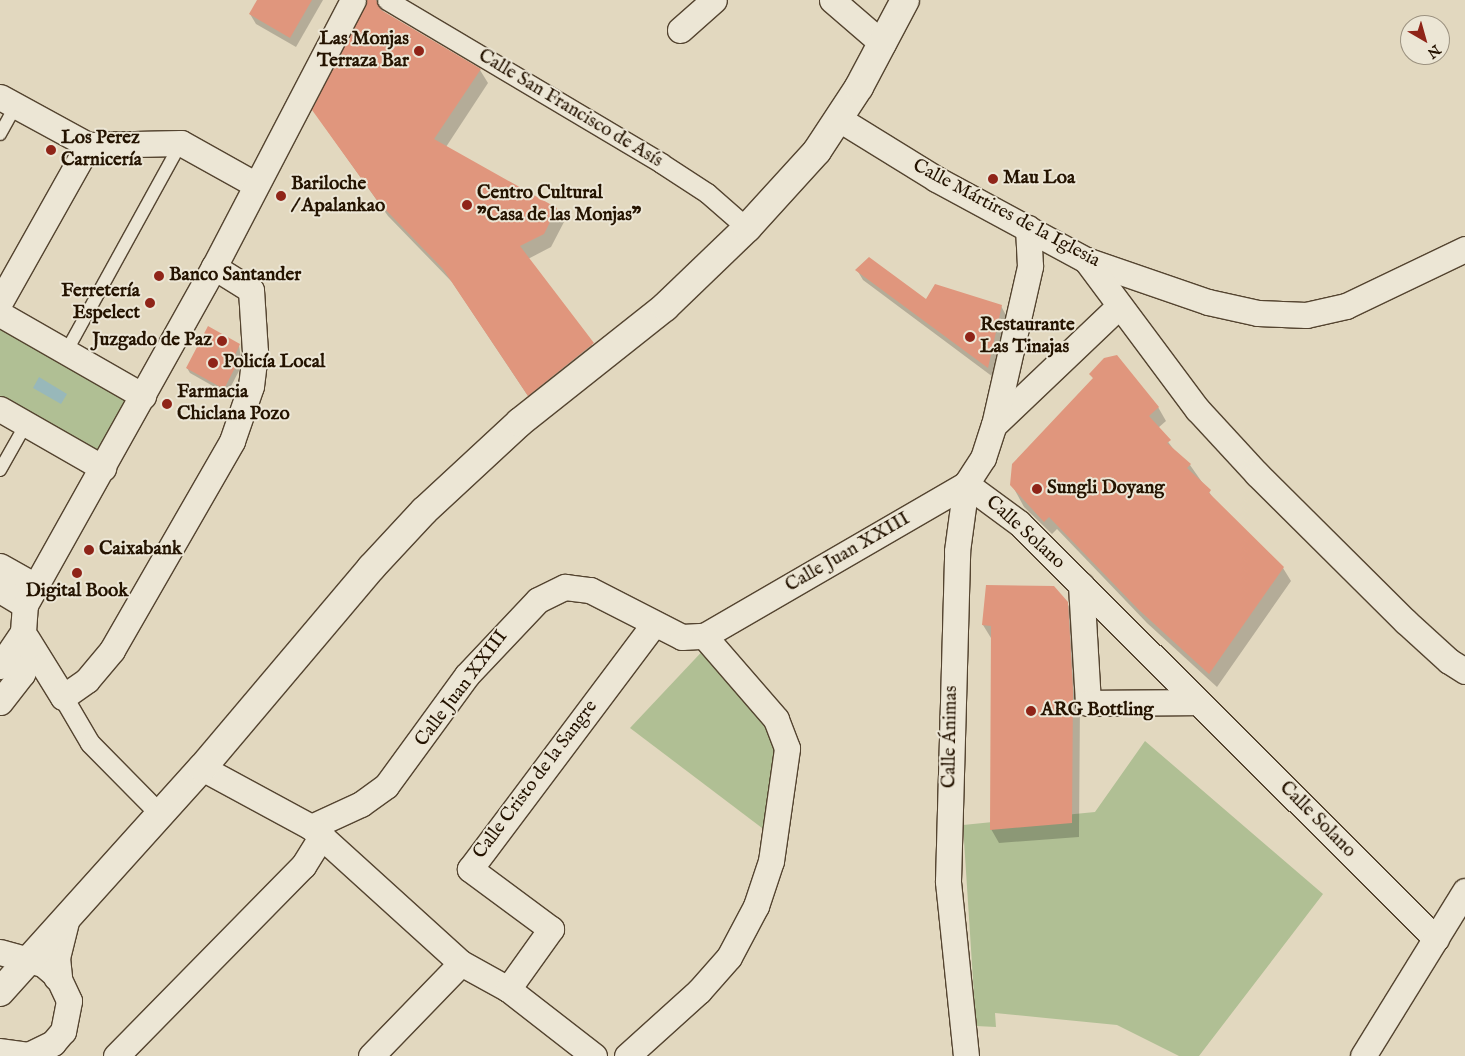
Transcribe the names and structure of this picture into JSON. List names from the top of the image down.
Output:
{
  "streets": {
    "street": [
      "Calle San Francisco de Asís",
      "Calle Mártires de la Iglesia",
      "Calle Solano",
      "Calle Juan XXIII",
      "Calle Ánimas",
      "Calle Cristo de la Sangre"
    ]
  },
  "crossings": [
    ["Calle Mártires de la Iglesia", "Calle Ánimas"],
    ["Calle Solano", "Calle Juan XXIII"],
    ["Calle Solano", "Calle Ánimas"],
    ["Calle Juan XXIII", "Calle Ánimas"],
    ["Calle Juan XXIII", "Calle Cristo de la Sangre"]
  ],
  "places": [
    "Las Monjas Terraza Bar",
    "Los Perez Carnicería",
    "Mau Loa",
    "Bariloche / Apalankao",
    "Centro Cultural \"Casa de las Monjas\"",
    "Banco Santander",
    "Ferretería Espelect",
    "Restaurante Las Tinajas",
    "Juzgado de Paz",
    "Policía Local",
    "Farmacia Chiclana Pozo",
    "Sungli Doyang",
    "Caixabank",
    "Digital Book",
    "ARG Bottling"
  ],
  "north": "bottom right"
}
